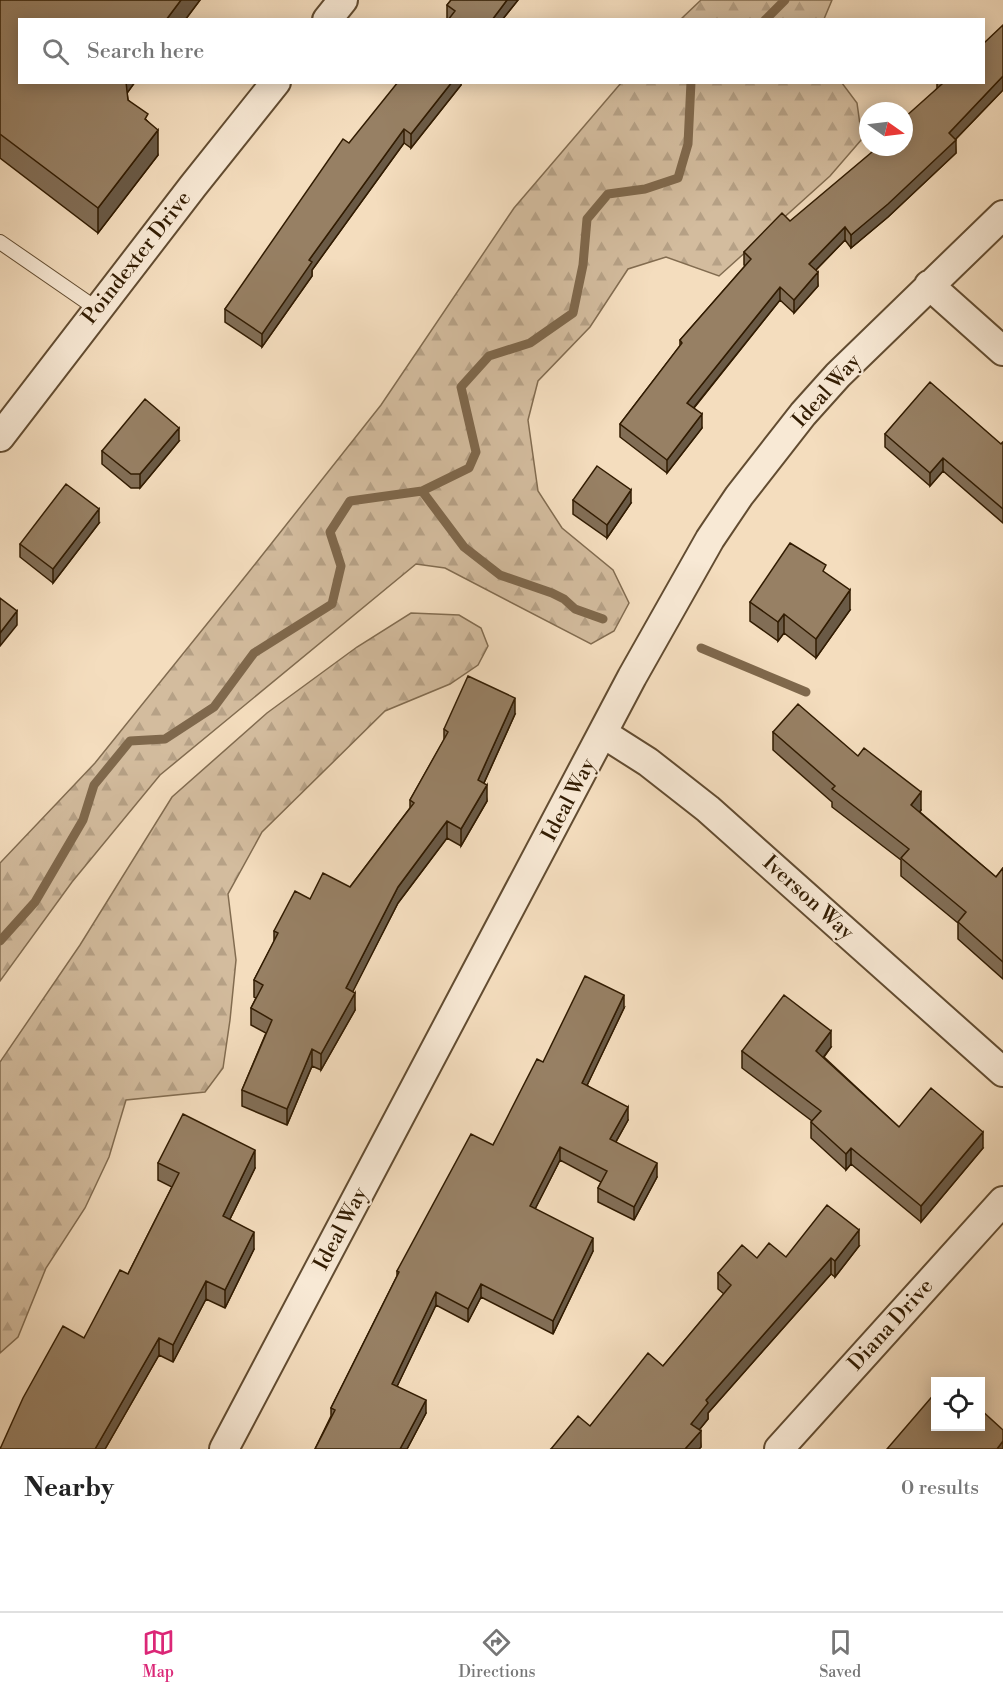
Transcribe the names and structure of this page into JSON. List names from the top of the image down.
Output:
{
  "streets": {
    "street": [
      "Poindexter Drive",
      "Ideal Way",
      "Iverson Way",
      "Diana Drive"
    ]
  },
  "crossings": [
    ["Ideal Way", "Iverson Way"]
  ],
  "north": "right",
  "page": {
    "search": "Search here",
    "heading": ["Nearby", "0 results"],
    "nav": ["Map", "Directions", "Saved"]
  }
}
